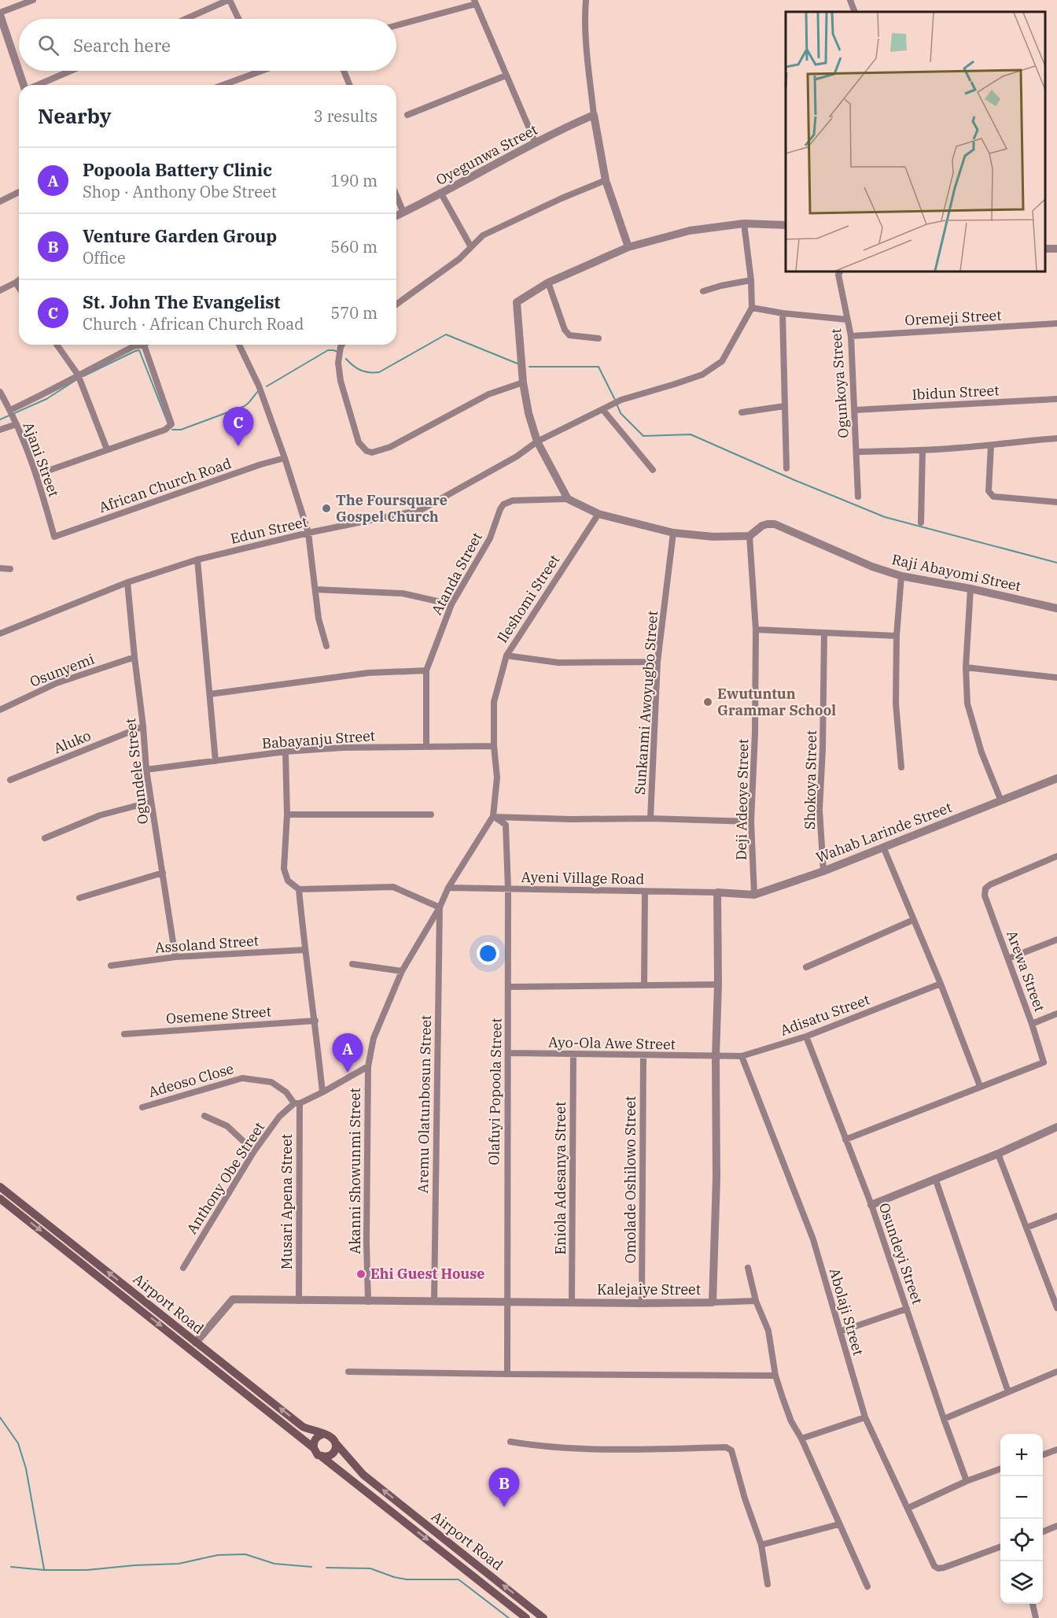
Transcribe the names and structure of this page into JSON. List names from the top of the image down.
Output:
{
  "streets": {
    "main road": ["Airport Road"],
    "street": [
      "Oyegunwa Street",
      "Oremeji Street",
      "Ogunkoya Street",
      "Ibidun Street",
      "Ajani Street",
      "African Church Road",
      "Edun Street",
      "Raji Abayomi Street",
      "Atanda Street",
      "Ileshomi Street",
      "Osunyemi",
      "Sunkanmi Awoyugbo Street",
      "Babayanju Street",
      "Aluko",
      "Ogundele Street",
      "Shokoya Street",
      "Deji Adeoye Street",
      "Wahab Larinde Street",
      "Ayeni Village Road",
      "Assoland Street",
      "Arewa Street",
      "Osemene Street",
      "Adisatu Street",
      "Ayo-Ola Awe Street",
      "Adeoso Close",
      "Olafuyi Popoola Street",
      "Aremu Olatunbosun Street",
      "Akanni Showunmi Street",
      "Anthony Obe Street",
      "Eniola Adesanya Street",
      "Omolade Oshilowo Street",
      "Musari Apena Street",
      "Osundeyi Street",
      "Kalejaiye Street",
      "Abolaji Street"
    ]
  },
  "crossings": [
    ["Oremeji Street", "Ogunkoya Street"],
    ["Ogunkoya Street", "Ibidun Street"],
    ["Ajani Street", "African Church Road"],
    ["Edun Street", "Ogundele Street"],
    ["Raji Abayomi Street", "Deji Adeoye Street"],
    ["Atanda Street", "Babayanju Street"],
    ["Ileshomi Street", "Babayanju Street"],
    ["Ileshomi Street", "Olafuyi Popoola Street"],
    ["Ileshomi Street", "Akanni Showunmi Street"],
    ["Osunyemi", "Ogundele Street"],
    ["Babayanju Street", "Ogundele Street"],
    ["Aluko", "Ogundele Street"],
    ["Ogundele Street", "Assoland Street"],
    ["Shokoya Street", "Wahab Larinde Street"],
    ["Deji Adeoye Street", "Wahab Larinde Street"],
    ["Wahab Larinde Street", "Ayeni Village Road"],
    ["Wahab Larinde Street", "Kalejaiye Street"],
    ["Ayeni Village Road", "Olafuyi Popoola Street"],
    ["Ayeni Village Road", "Akanni Showunmi Street"],
    ["Ayeni Village Road", "Kalejaiye Street"],
    ["Adisatu Street", "Ayo-Ola Awe Street"],
    ["Adisatu Street", "Osundeyi Street"],
    ["Adisatu Street", "Kalejaiye Street"],
    ["Adisatu Street", "Abolaji Street"],
    ["Ayo-Ola Awe Street", "Olafuyi Popoola Street"],
    ["Ayo-Ola Awe Street", "Eniola Adesanya Street"],
    ["Ayo-Ola Awe Street", "Omolade Oshilowo Street"],
    ["Ayo-Ola Awe Street", "Kalejaiye Street"],
    ["Adeoso Close", "Anthony Obe Street"],
    ["Adeoso Close", "Musari Apena Street"],
    ["Olafuyi Popoola Street", "Akanni Showunmi Street"],
    ["Olafuyi Popoola Street", "Kalejaiye Street"],
    ["Aremu Olatunbosun Street", "Akanni Showunmi Street"],
    ["Aremu Olatunbosun Street", "Kalejaiye Street"],
    ["Akanni Showunmi Street", "Anthony Obe Street"],
    ["Akanni Showunmi Street", "Kalejaiye Street"],
    ["Anthony Obe Street", "Musari Apena Street"],
    ["Eniola Adesanya Street", "Kalejaiye Street"],
    ["Omolade Oshilowo Street", "Kalejaiye Street"],
    ["Musari Apena Street", "Kalejaiye Street"],
    ["Kalejaiye Street", "Airport Road"]
  ],
  "places": ["The Foursquare Gospel Church", "Ewutuntun Grammar School", "Ehi Guest House"],
  "page": {
    "search": "Search here",
    "heading": ["Nearby", "3 results"],
    "list": [
      {
        "mark": "A",
        "name": "Popoola Battery Clinic",
        "note": "Shop · Anthony Obe Street",
        "value": "190 m"
      },
      {
        "mark": "B",
        "name": "Venture Garden Group",
        "note": "Office",
        "value": "560 m"
      },
      {
        "mark": "C",
        "name": "St. John The Evangelist",
        "note": "Church · African Church Road",
        "value": "570 m"
      }
    ],
    "pins": ["C", "A", "B"],
    "map_buttons": ["+", "−"]
  }
}
